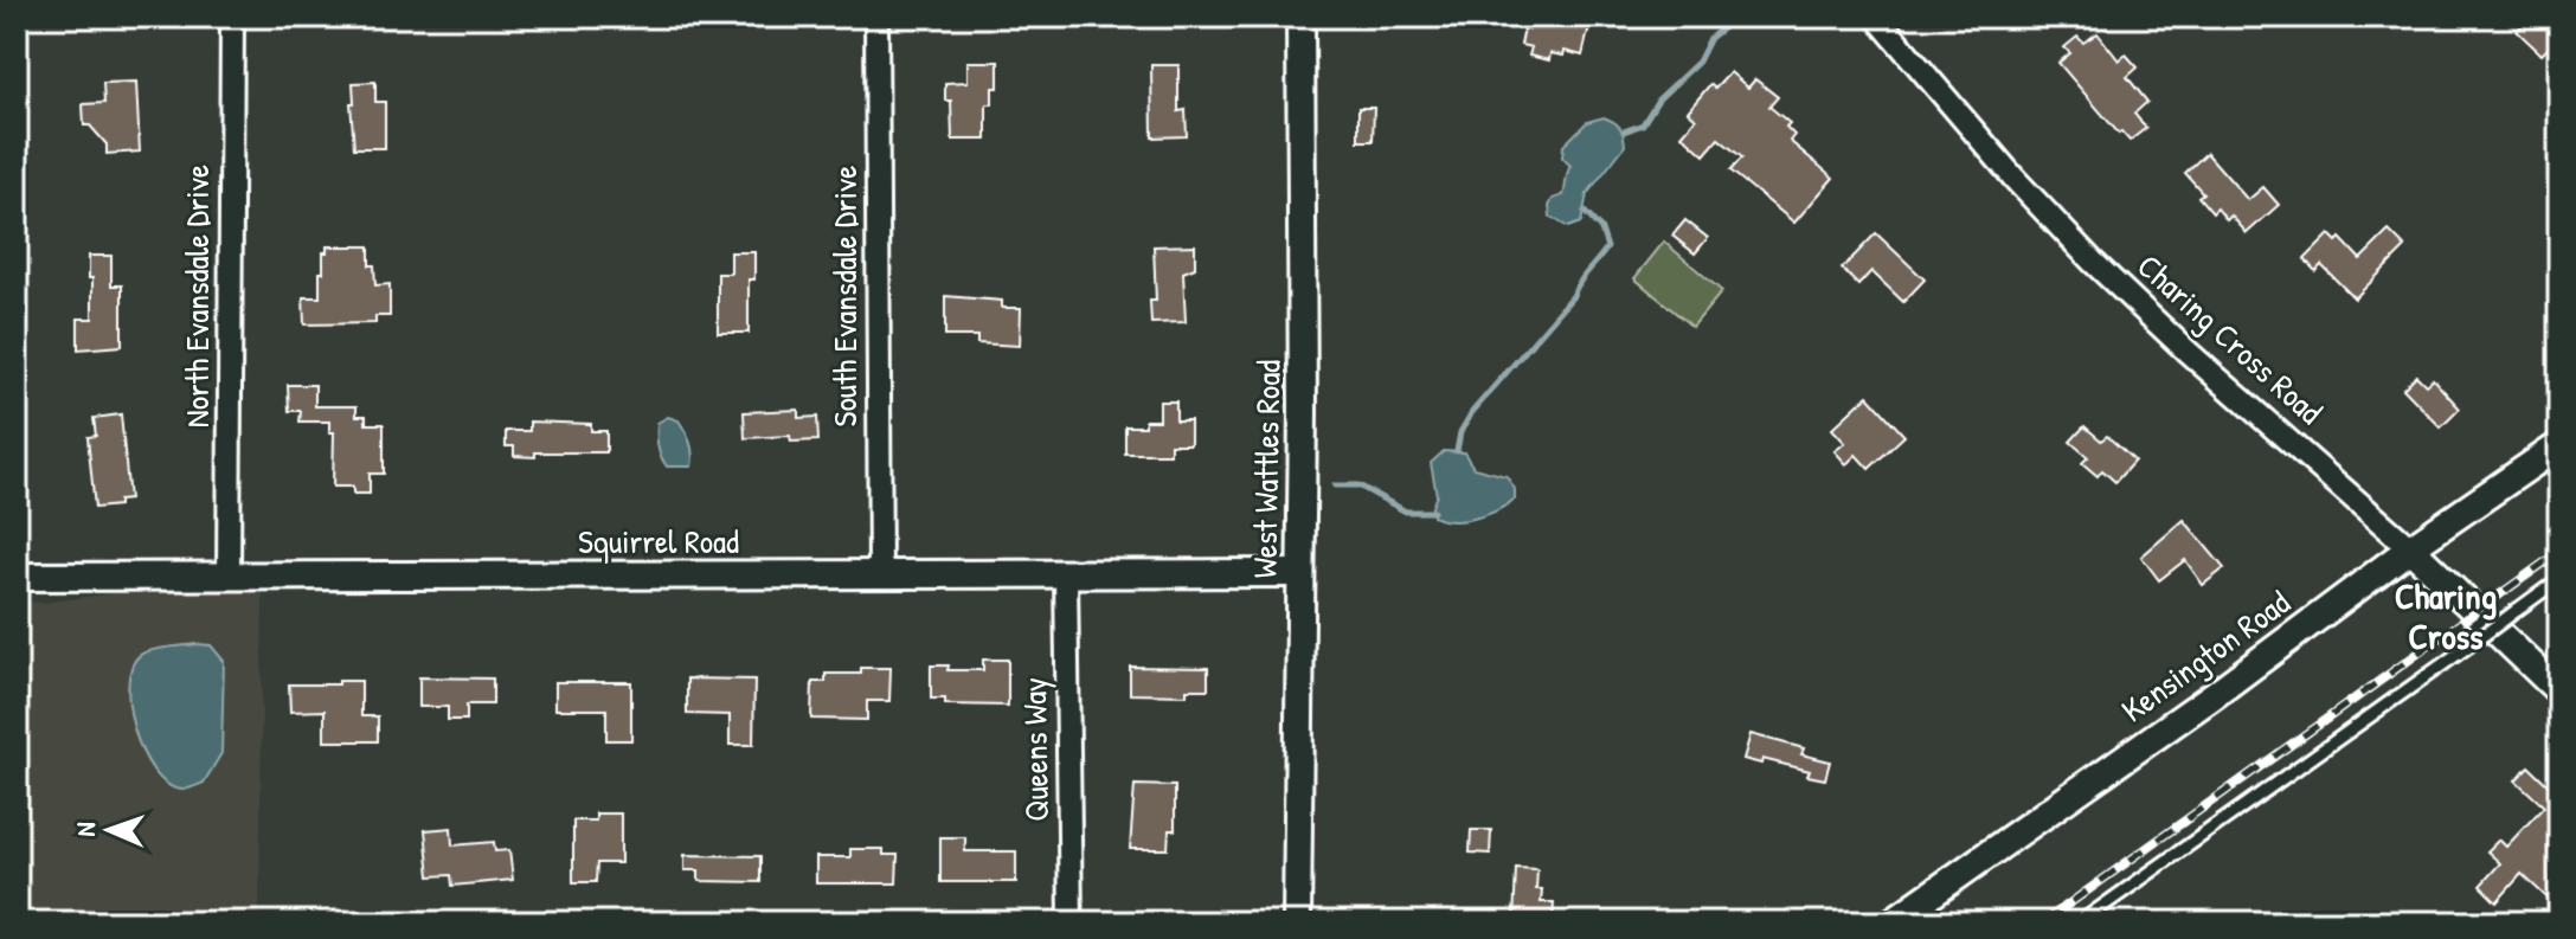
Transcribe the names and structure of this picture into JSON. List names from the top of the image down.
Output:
{
  "streets": {
    "street": [
      "North Evansdale Drive",
      "South Evansdale Drive",
      "Charing Cross Road",
      "West Wattles Road",
      "Squirrel Road",
      "Kensington Road",
      "Queens Way"
    ]
  },
  "crossings": [
    ["North Evansdale Drive", "Squirrel Road"],
    ["South Evansdale Drive", "Squirrel Road"],
    ["Charing Cross Road", "Kensington Road"],
    ["West Wattles Road", "Squirrel Road"],
    ["Squirrel Road", "Queens Way"]
  ],
  "districts": ["Charing Cross"],
  "north": "left"
}
